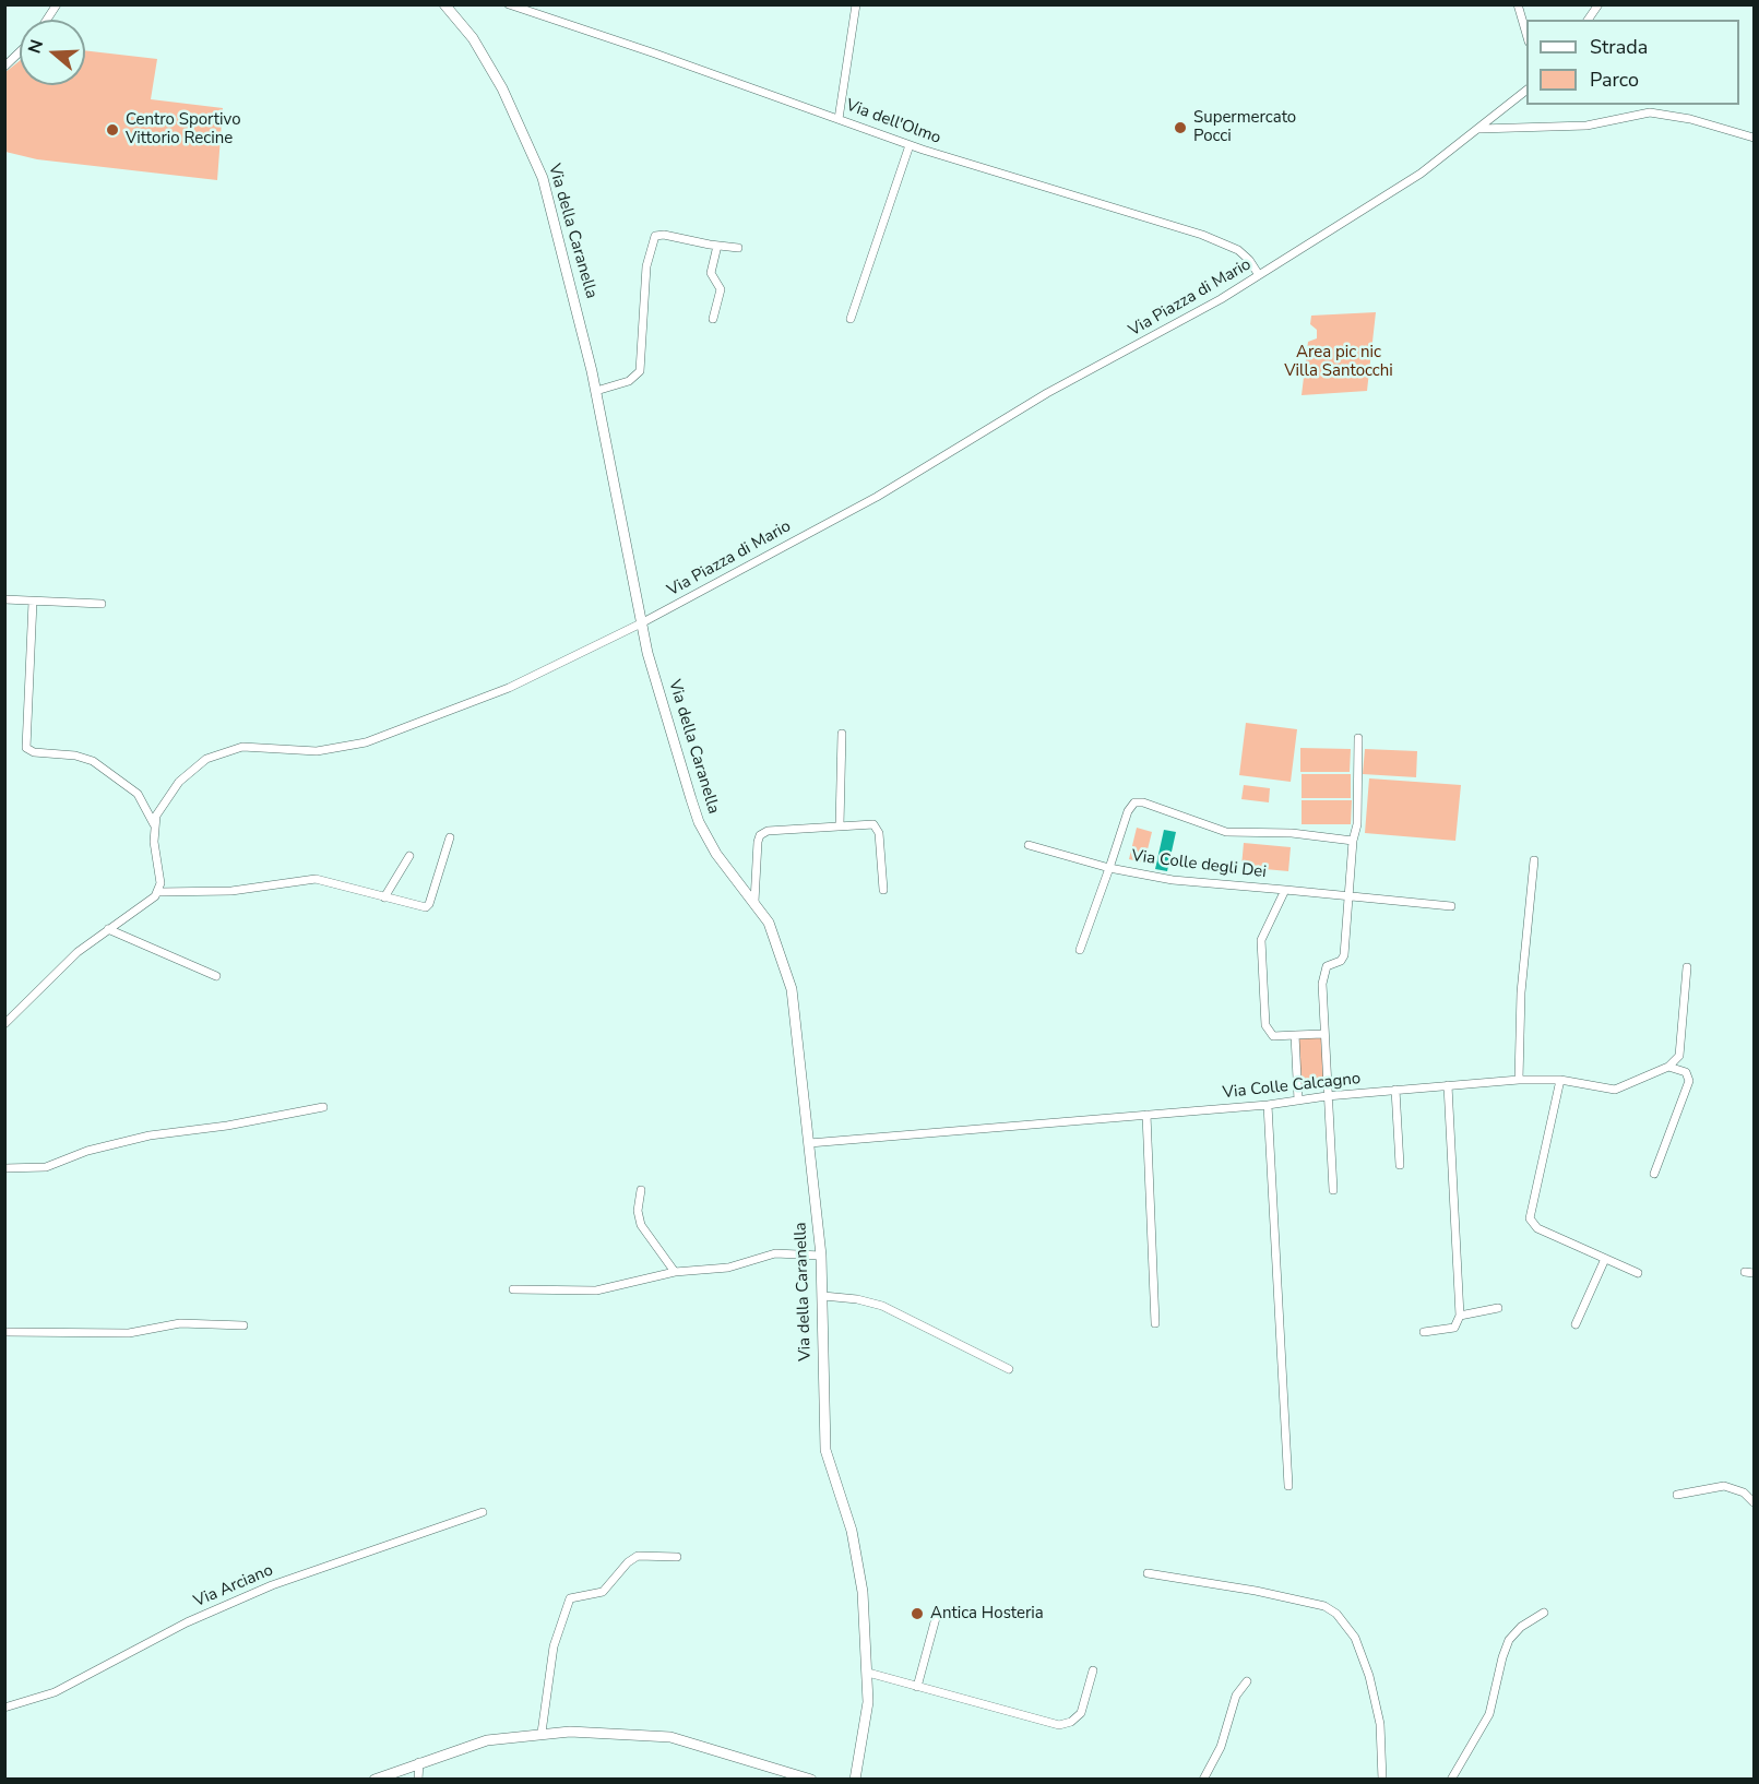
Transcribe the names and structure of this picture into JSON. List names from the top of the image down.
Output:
{
  "streets": {
    "main road": ["Via della Caranella"],
    "street": [
      "Via dell'Olmo",
      "Via Piazza di Mario",
      "Via Colle degli Dei",
      "Via Colle Calcagno",
      "Via Arciano"
    ]
  },
  "crossings": [
    ["Via dell'Olmo", "Via Piazza di Mario"],
    ["Via della Caranella", "Via Piazza di Mario"],
    ["Via della Caranella", "Via Colle Calcagno"]
  ],
  "parks": ["Area pic nic Villa Santocchi"],
  "places": ["Supermercato Pocci", "Centro Sportivo Vittorio Recine", "Antica Hosteria"],
  "legend": ["Strada", "Parco"],
  "north": "left"
}
